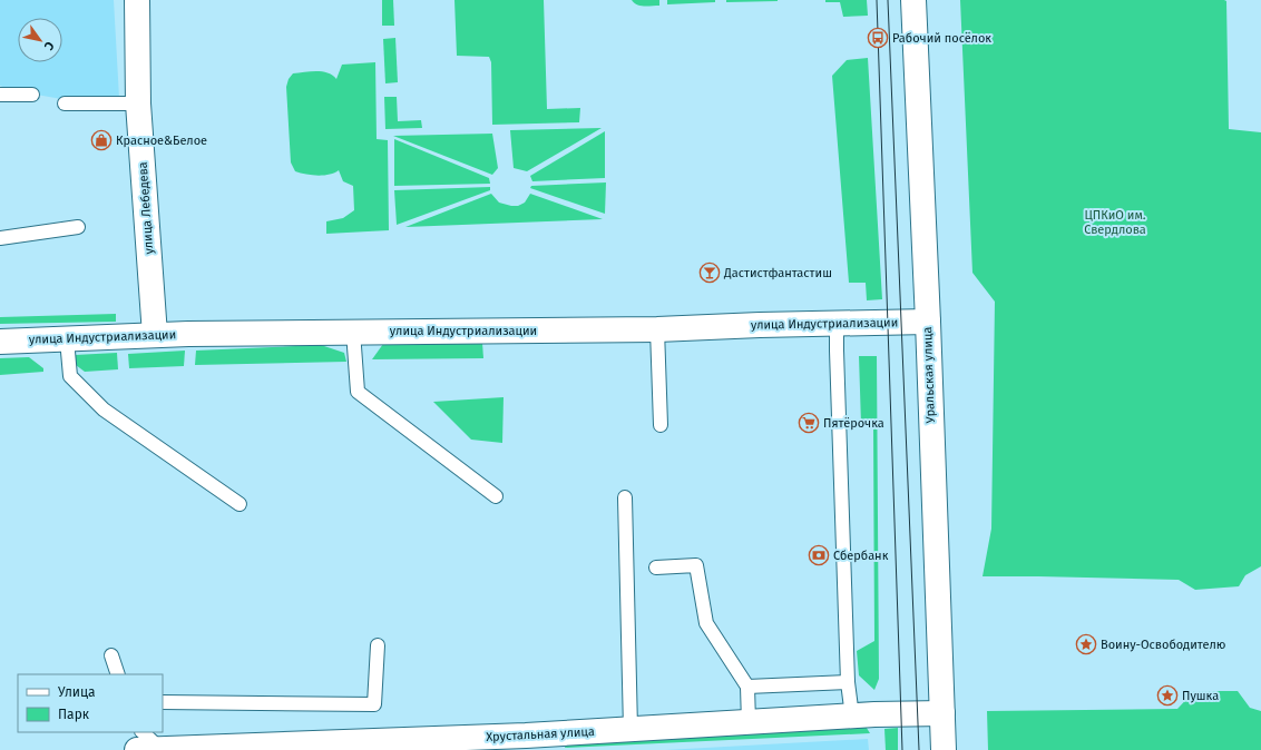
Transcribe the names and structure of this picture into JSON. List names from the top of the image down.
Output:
{
  "streets": {
    "street": [
      "улица Лебедева",
      "улица Индустриализации",
      "Уральская улица",
      "Хрустальная улица"
    ]
  },
  "crossings": [
    ["улица Лебедева", "улица Индустриализации"],
    ["улица Индустриализации", "Уральская улица"],
    ["Уральская улица", "Хрустальная улица"]
  ],
  "parks": ["ЦПКиО им. Свердлова"],
  "places": {
    "bus stop": ["Рабочий посёлок"],
    "shop": ["Красное&Белое"],
    "bar": ["Дастистфантастиш"],
    "supermarket": ["Пятёрочка"],
    "bank": ["Сбербанк"],
    "place": ["Воину-Освободителю", "Пушка"]
  },
  "legend": ["Улица", "Парк"],
  "north": "bottom right"
}
